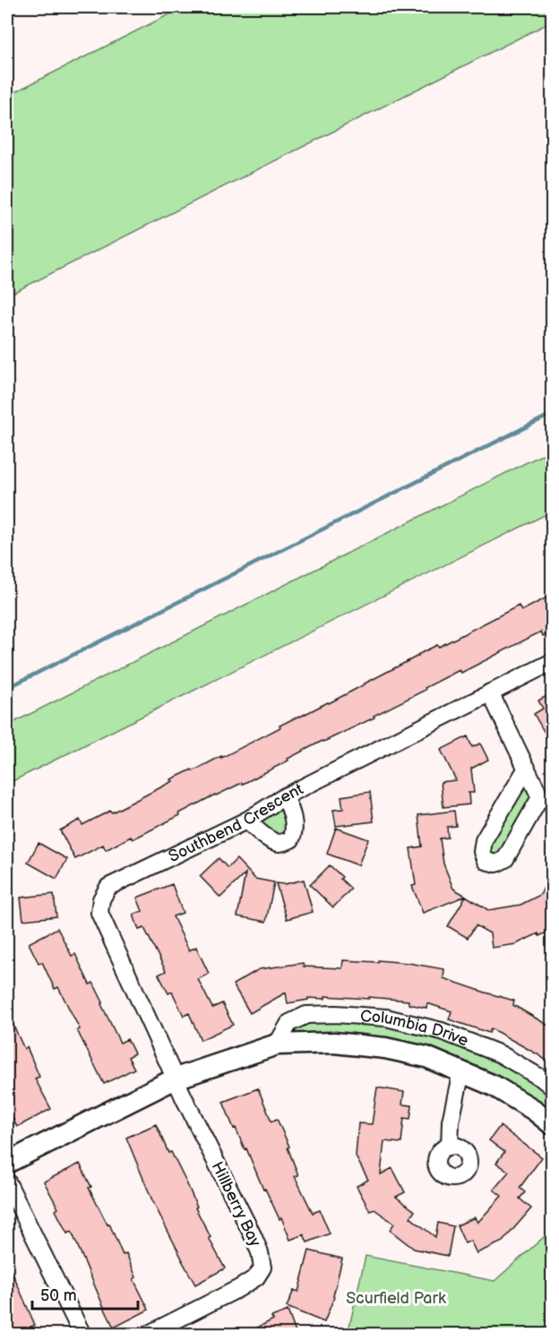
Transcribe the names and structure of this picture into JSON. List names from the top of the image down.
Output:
{
  "streets": {
    "street": ["Southbend Crescent", "Columbia Drive", "Hillberry Bay"]
  },
  "crossings": [
    ["Southbend Crescent", "Columbia Drive"],
    ["Southbend Crescent", "Hillberry Bay"],
    ["Columbia Drive", "Hillberry Bay"]
  ],
  "parks": ["Scurfield Park"],
  "scale_bar": "50 m"
}
